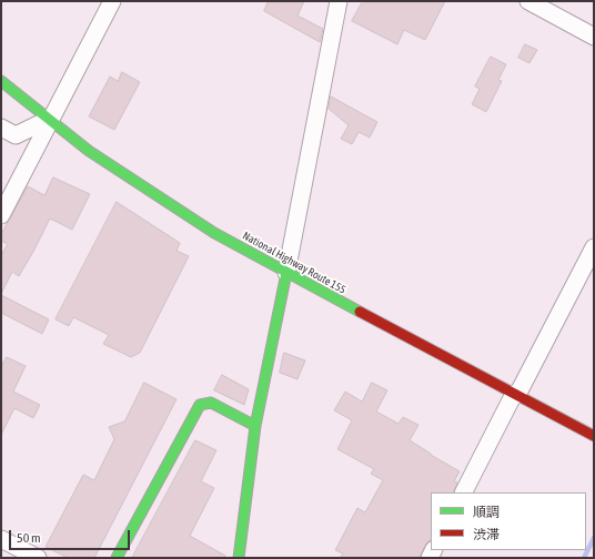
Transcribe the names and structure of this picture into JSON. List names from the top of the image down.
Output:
{
  "streets": {
    "main road": ["National Highway Route 155"]
  },
  "legend": ["順調", "渋滞"],
  "scale_bar": "50 m"
}
